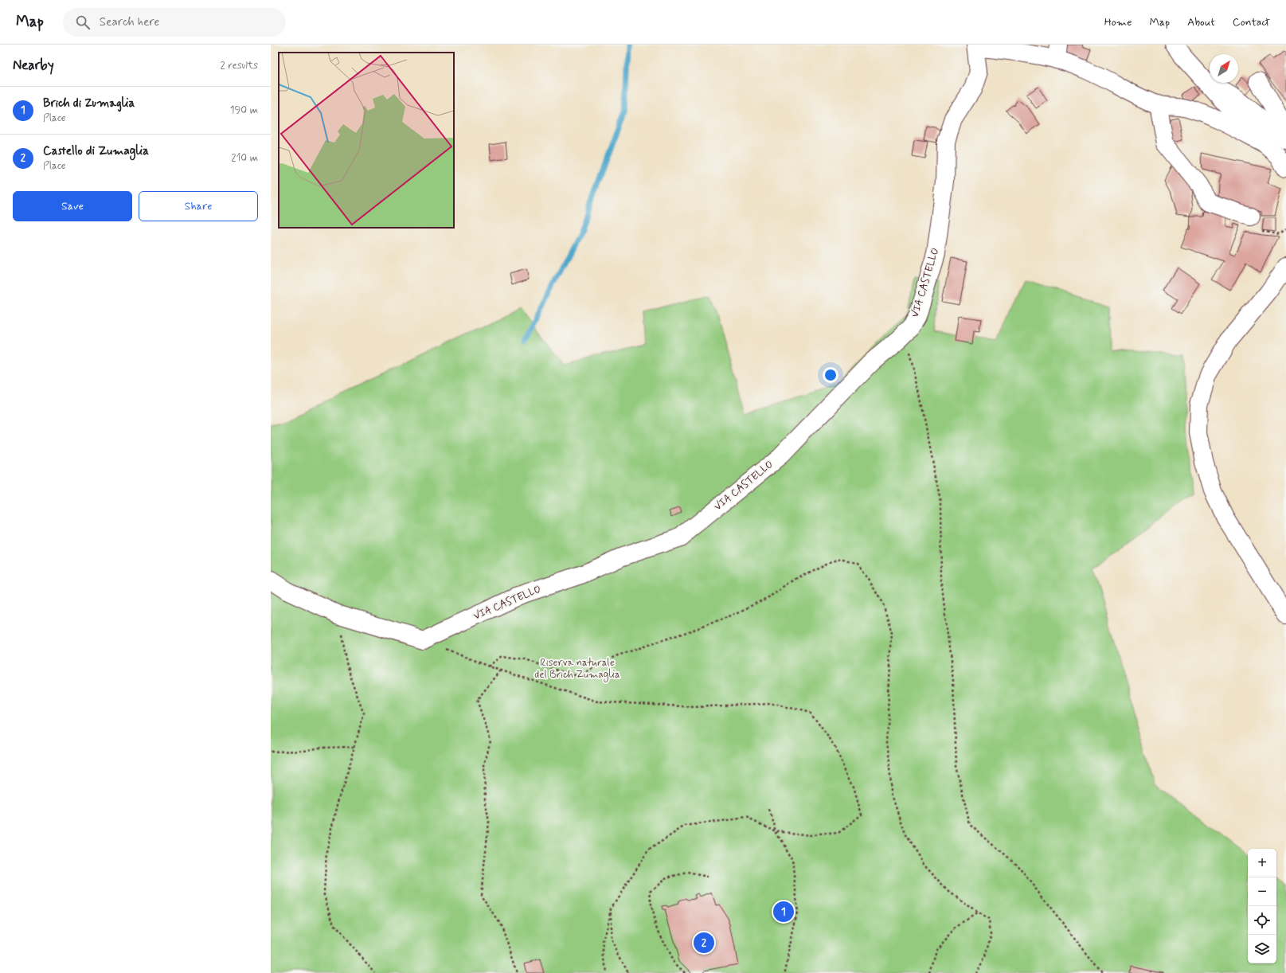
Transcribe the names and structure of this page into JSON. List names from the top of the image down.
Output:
{
  "streets": {
    "street": ["VIA CASTELLO"]
  },
  "parks": ["Riserva naturale del Brich Zumaglia"],
  "north": "top right",
  "page": {
    "header": "Map",
    "search": "Search here",
    "nav": [
      "Home",
      "Map",
      "About",
      "Contact"
    ],
    "heading": ["Nearby", "2 results"],
    "list": [
      {
        "mark": "1",
        "name": "Brich di Zumaglia",
        "note": "Place",
        "value": "190 m"
      },
      {
        "mark": "2",
        "name": "Castello di Zumaglia",
        "note": "Place",
        "value": "210 m"
      }
    ],
    "buttons": ["Save", "Share"],
    "map_buttons": ["+", "−"],
    "pins": ["1", "2"]
  }
}
